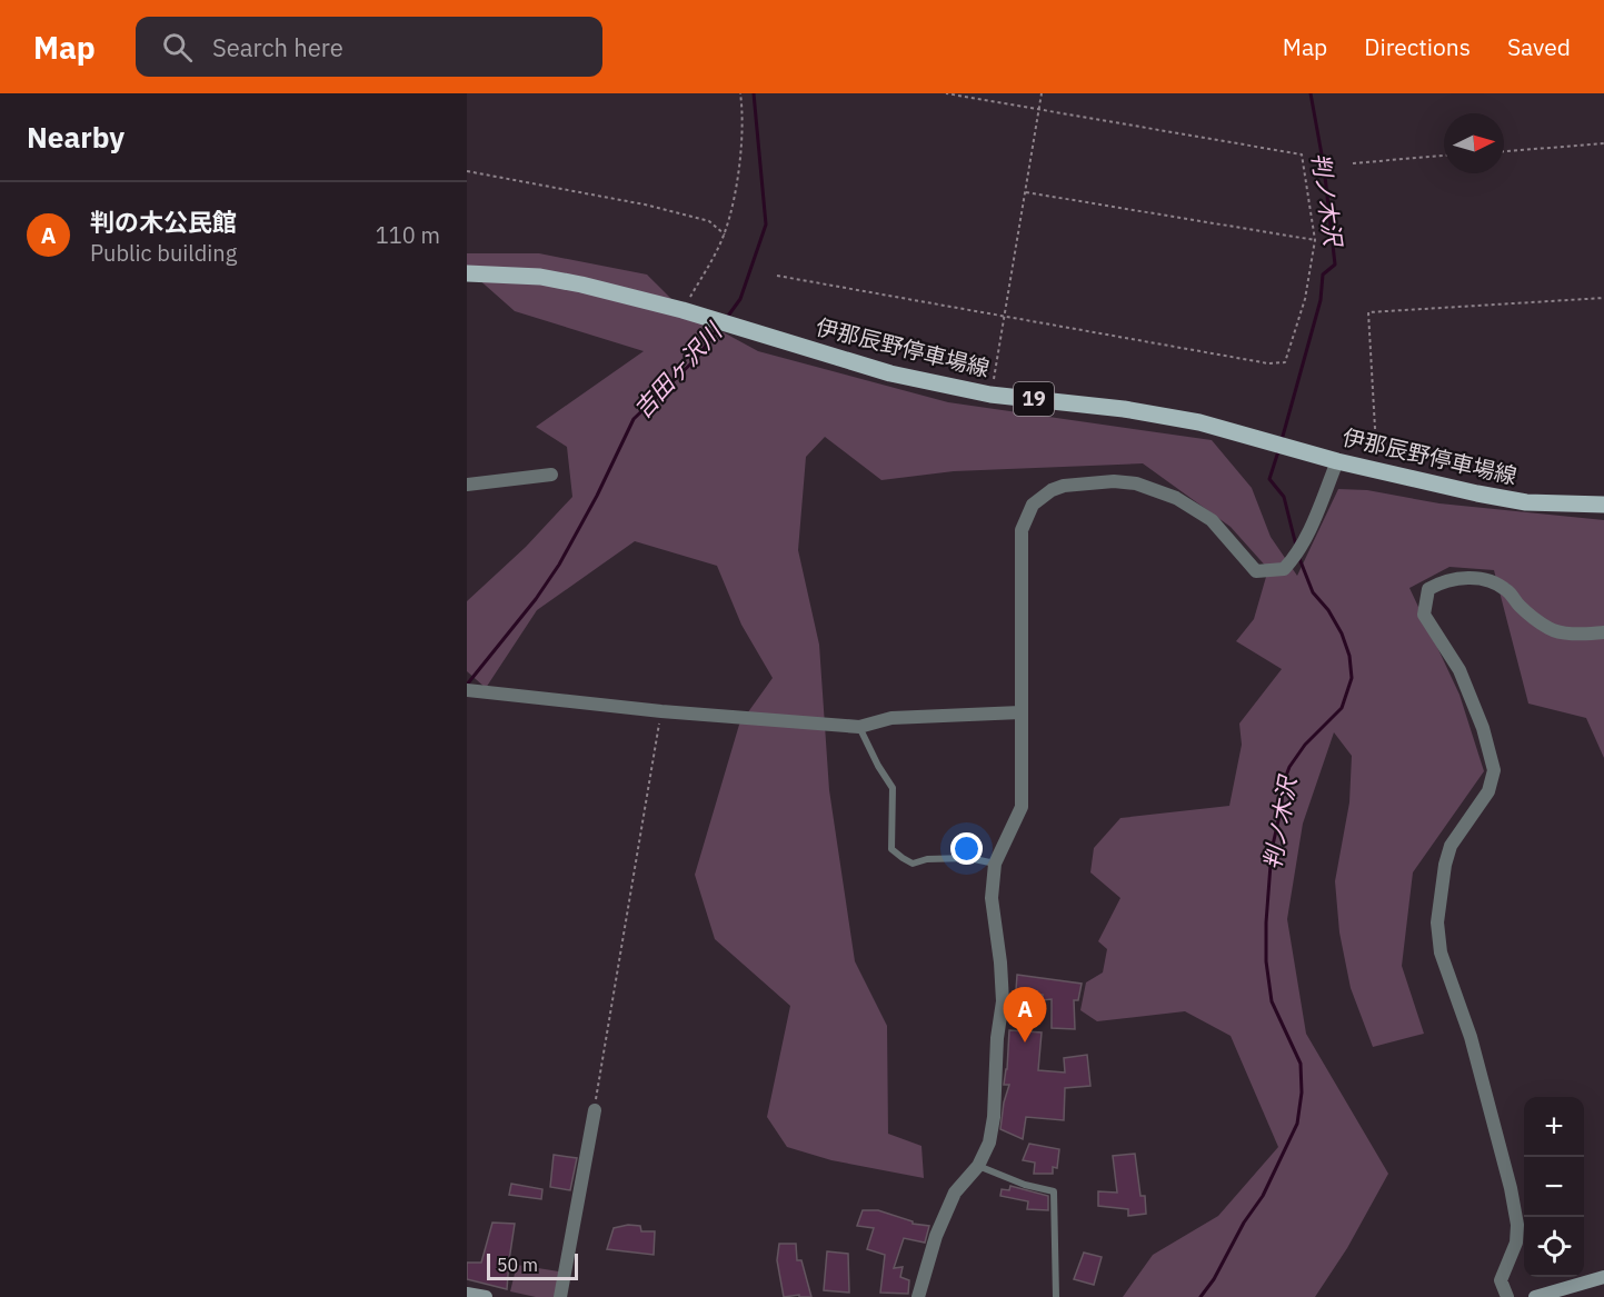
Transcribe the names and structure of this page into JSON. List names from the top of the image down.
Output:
{
  "streets": {
    "main road": ["伊那辰野停車場線", "19"]
  },
  "water": ["判ノ木沢", "吉田ヶ沢川"],
  "scale_bar": "50 m",
  "north": "right",
  "page": {
    "header": "Map",
    "search": "Search here",
    "nav": ["Map", "Directions", "Saved"],
    "heading": "Nearby",
    "list": [
      {
        "mark": "A",
        "name": "判の木公民館",
        "note": "Public building",
        "value": "110 m"
      }
    ],
    "pins": "A",
    "map_buttons": ["+", "−"],
    "scale": "50 m"
  }
}
